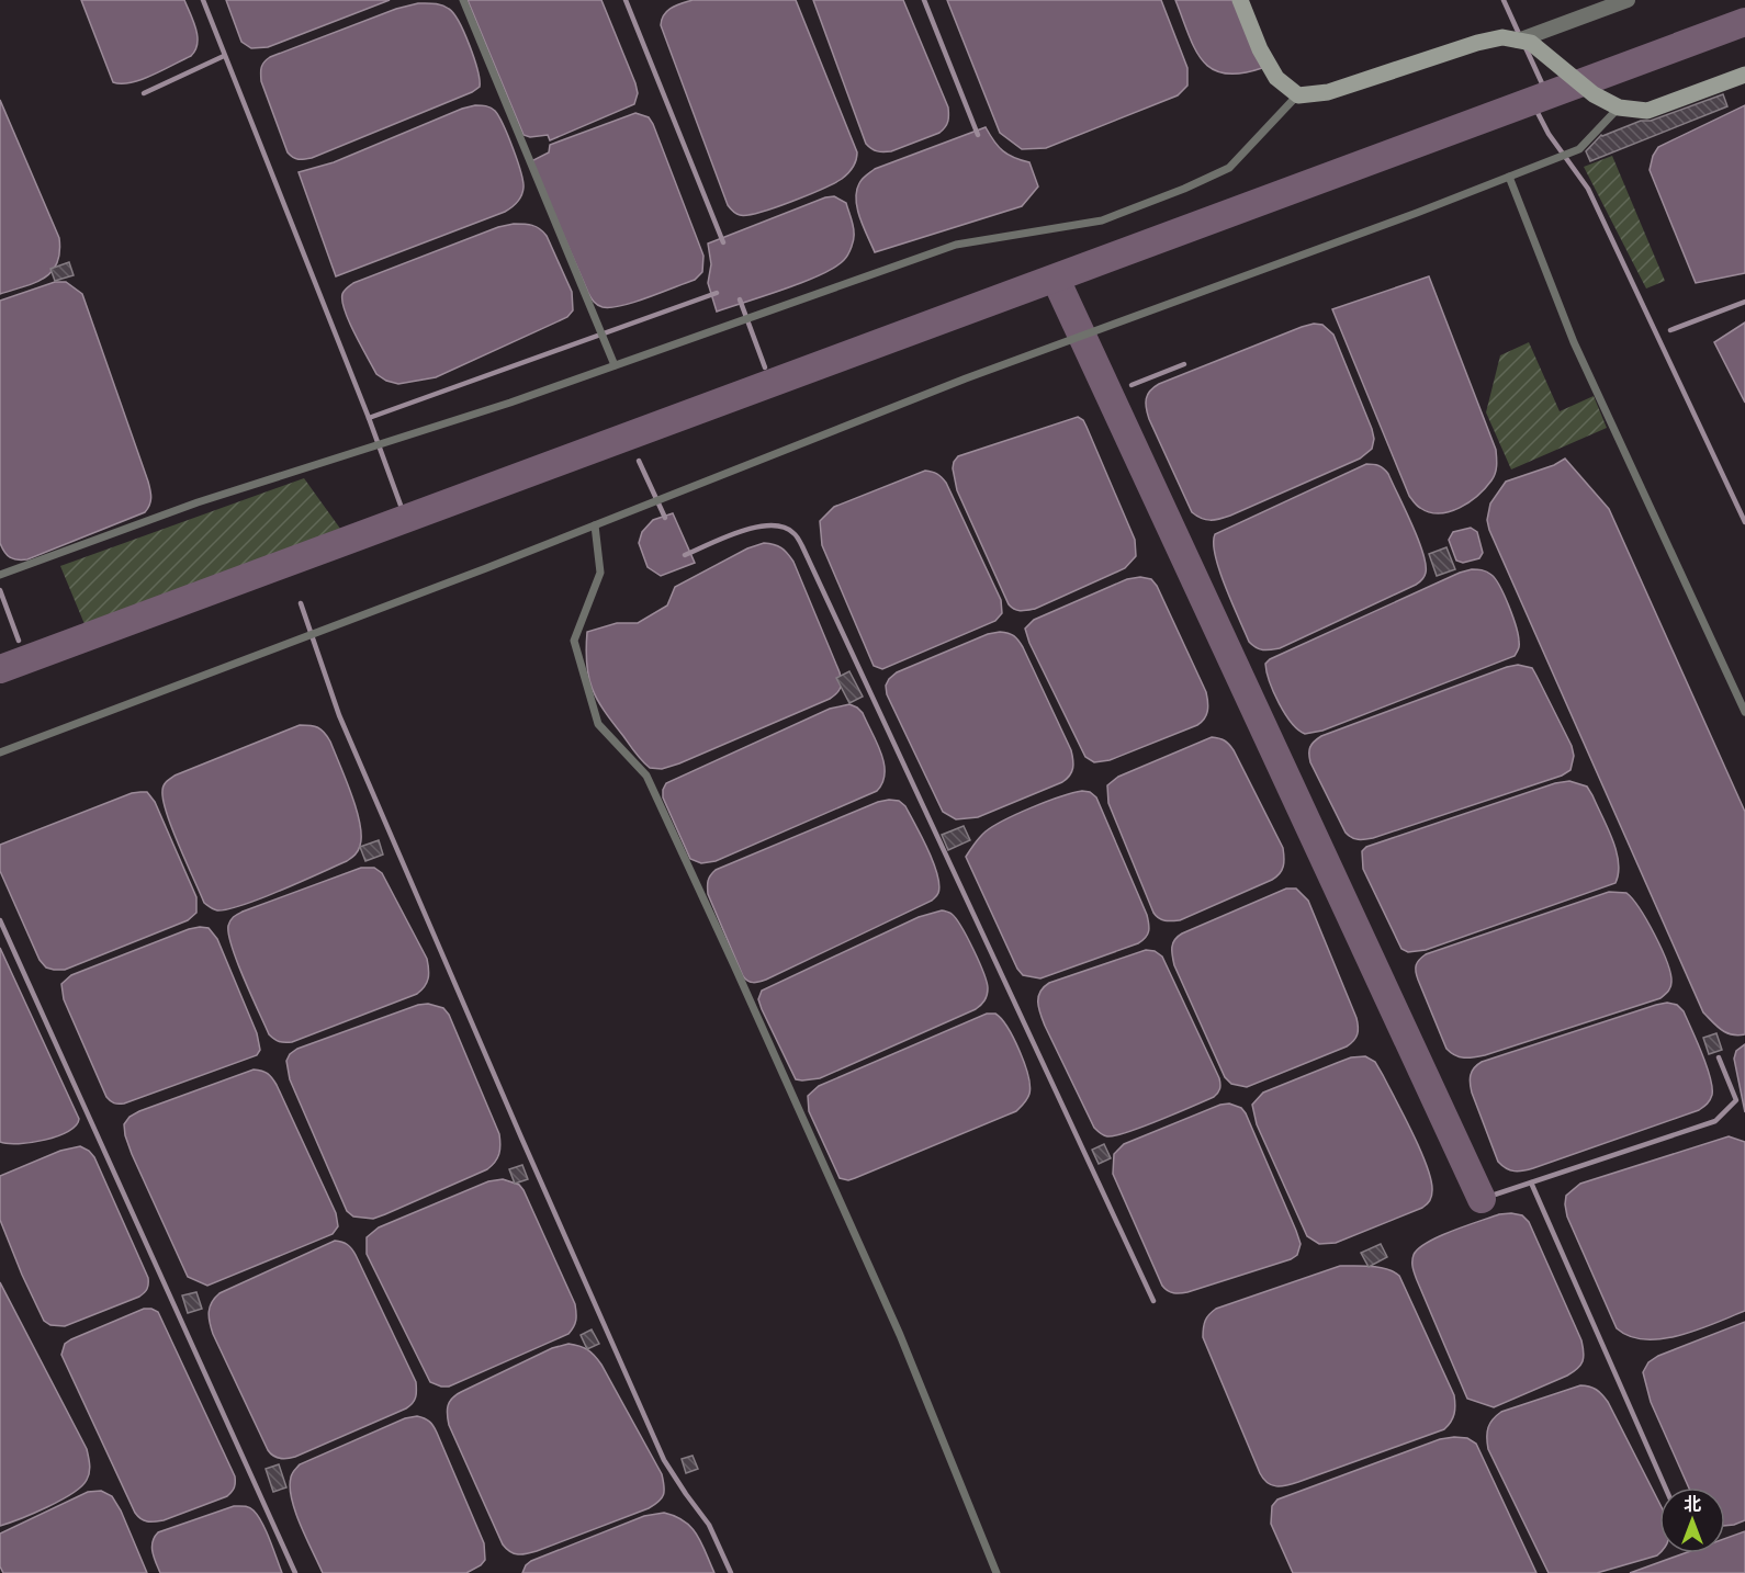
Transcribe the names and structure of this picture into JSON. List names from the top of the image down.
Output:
{
  "north": "top"
}
